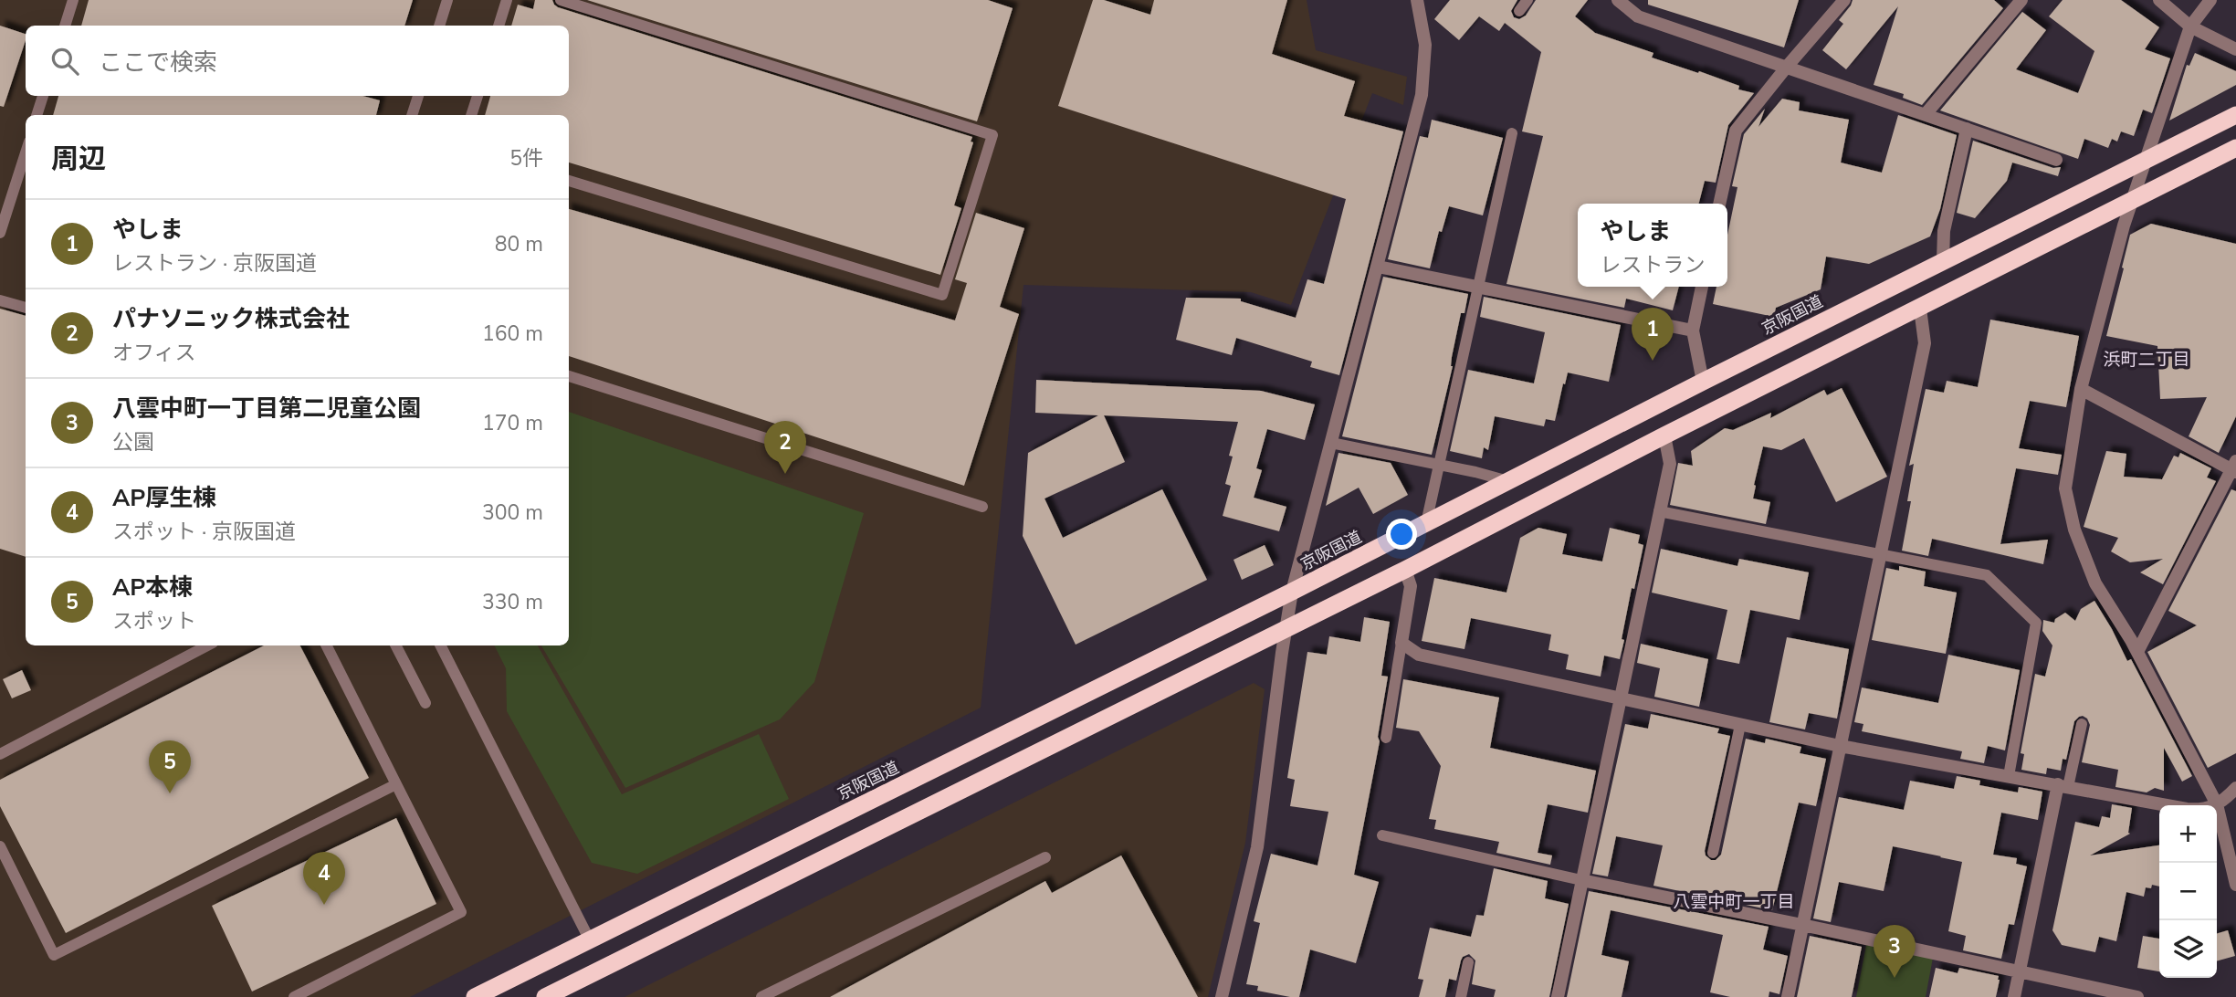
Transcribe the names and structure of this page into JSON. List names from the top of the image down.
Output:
{
  "streets": {
    "highway": ["京阪国道"]
  },
  "districts": ["浜町二丁目", "八雲中町一丁目"],
  "page": {
    "search": "ここで検索",
    "heading": ["周辺", "5件"],
    "list": [
      {
        "mark": "1",
        "name": "やしま",
        "note": "レストラン · 京阪国道",
        "value": "80 m"
      },
      {
        "mark": "2",
        "name": "パナソニック株式会社",
        "note": "オフィス",
        "value": "160 m"
      },
      {
        "mark": "3",
        "name": "八雲中町一丁目第二児童公園",
        "note": "公園",
        "value": "170 m"
      },
      {
        "mark": "4",
        "name": "AP厚生棟",
        "note": "スポット · 京阪国道",
        "value": "300 m"
      },
      {
        "mark": "5",
        "name": "AP本棟",
        "note": "スポット",
        "value": "330 m"
      }
    ],
    "popup": ["やしま", "レストラン"],
    "pins": [
      "1",
      "2",
      "5",
      "4",
      "3"
    ],
    "map_buttons": ["+", "−"]
  }
}
